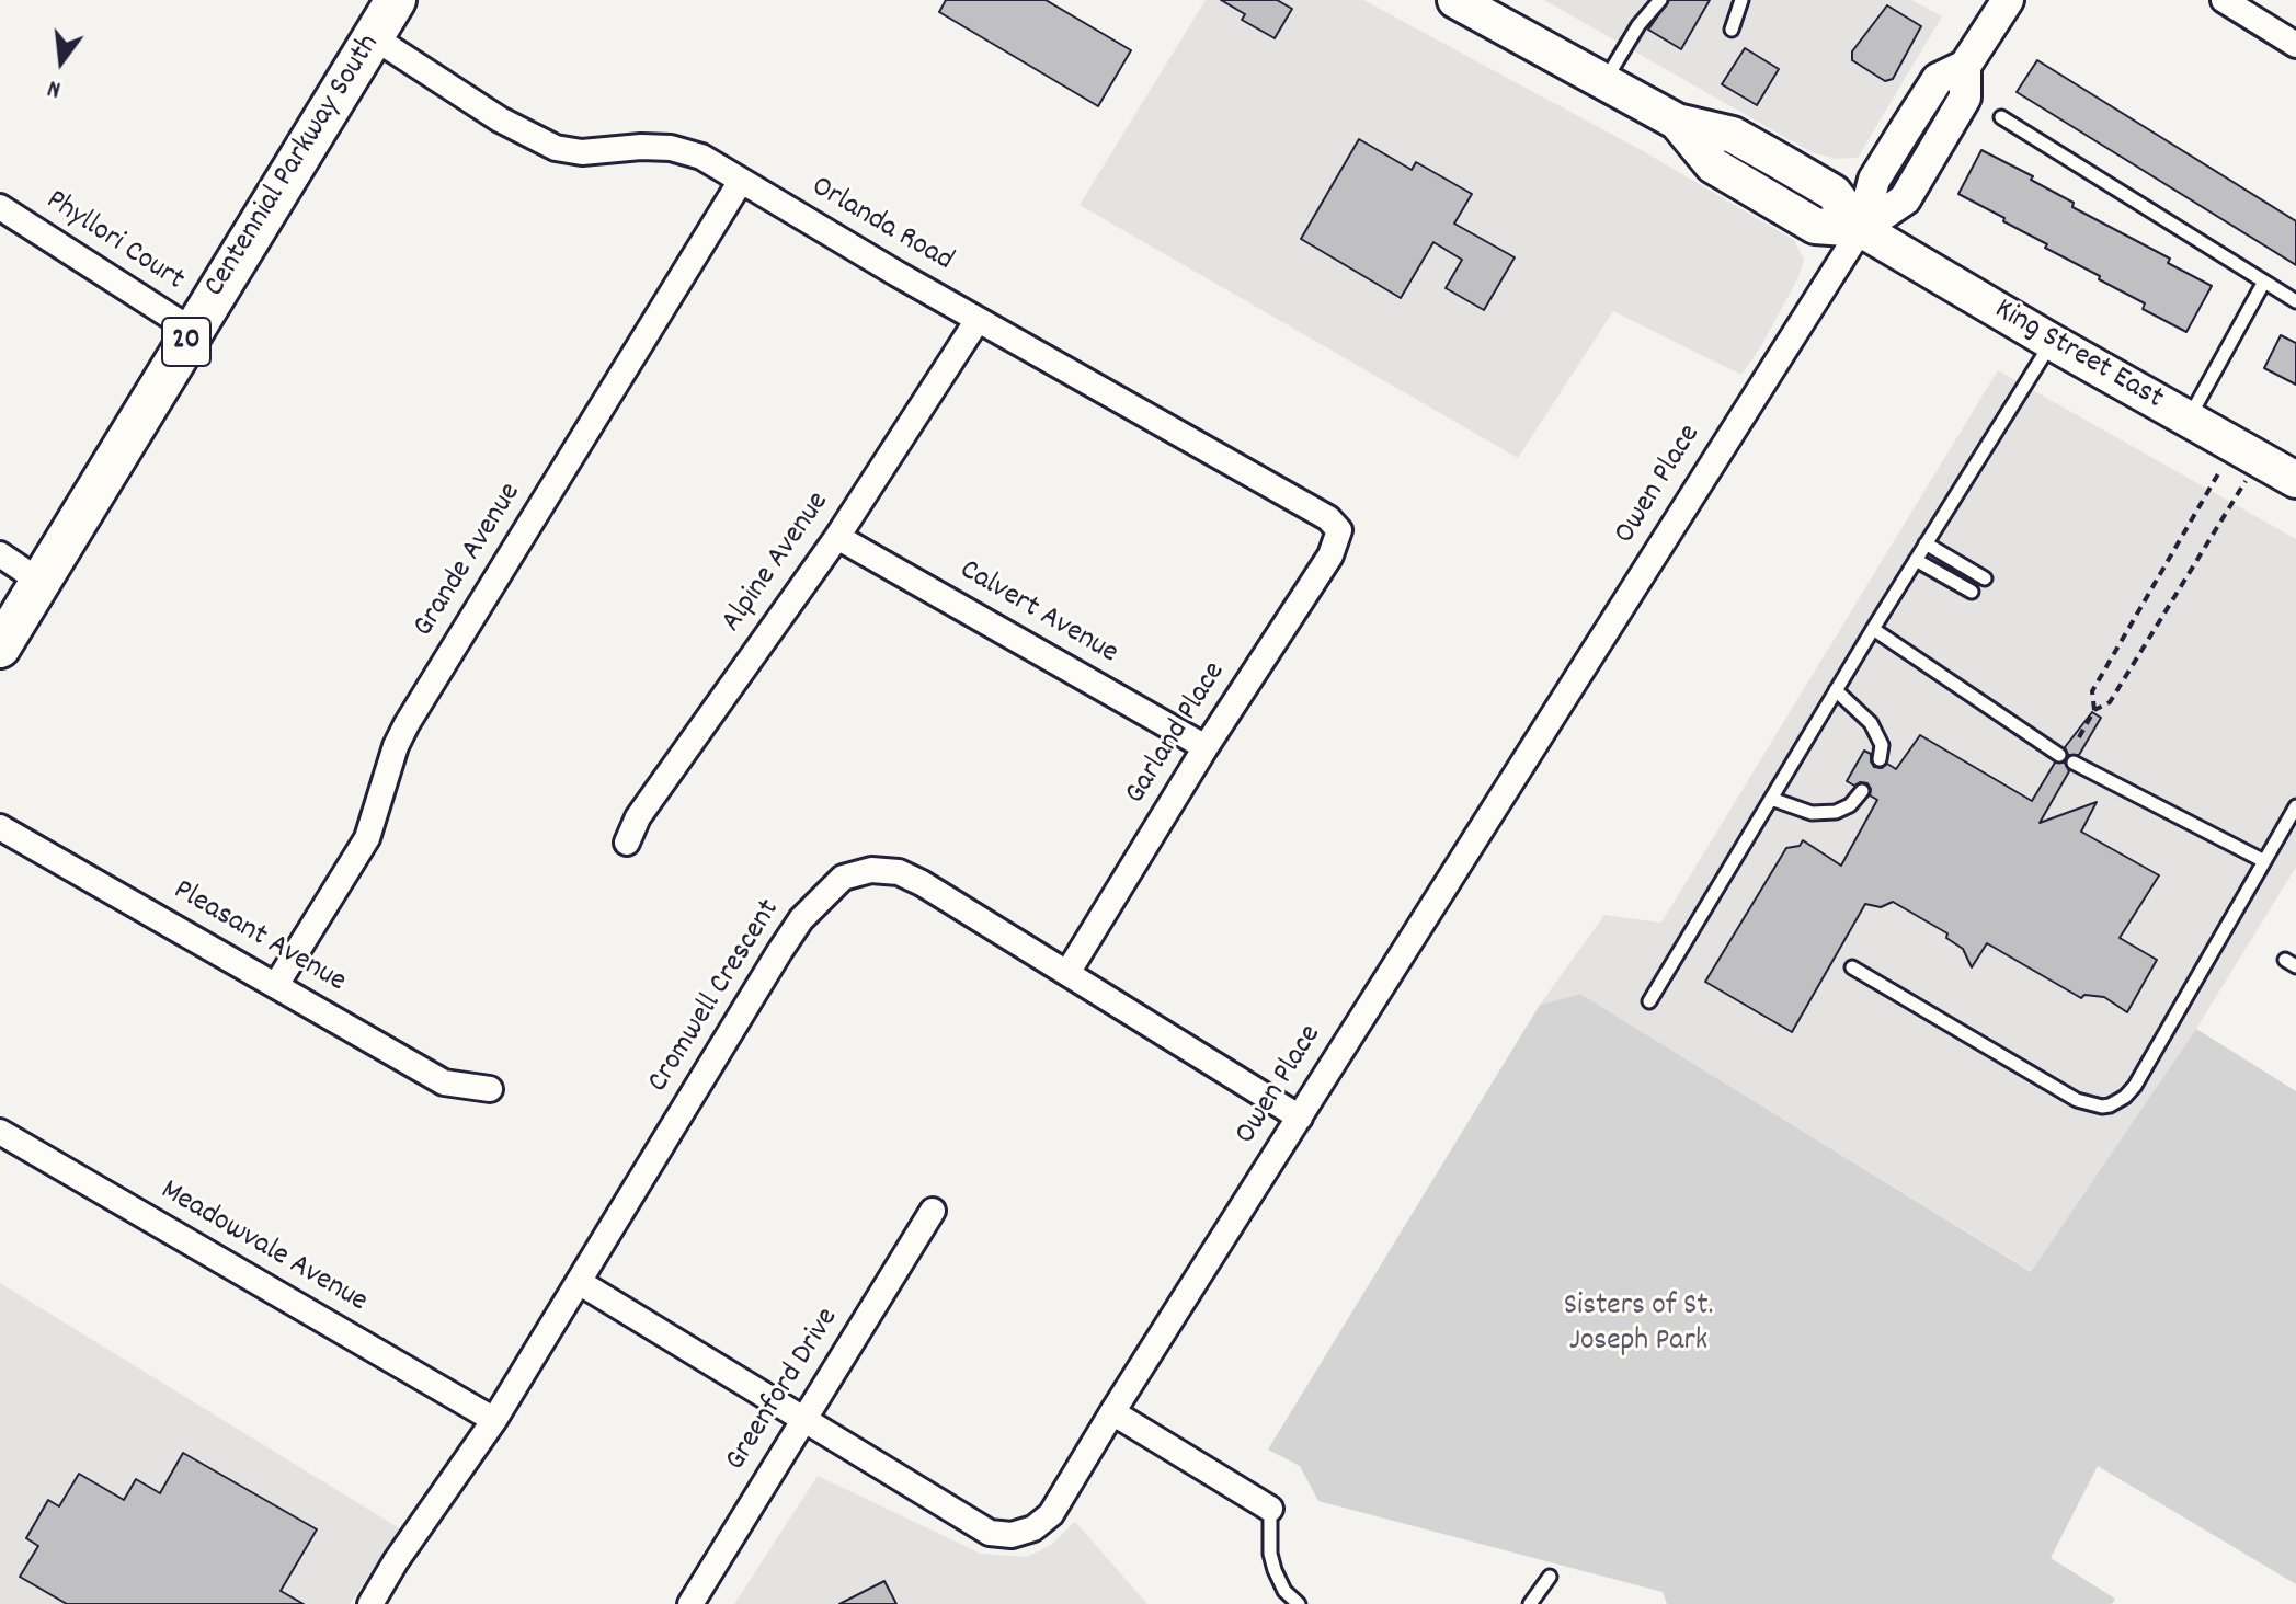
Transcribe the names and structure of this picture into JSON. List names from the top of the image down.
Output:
{
  "streets": {
    "main road": ["Centennial Parkway South", "20", "King Street East"],
    "street": [
      "Orlanda Road",
      "Phyllori Court",
      "Owen Place",
      "Grande Avenue",
      "Alpine Avenue",
      "Calvert Avenue",
      "Garland Place",
      "Pleasant Avenue",
      "Cromwell Crescent",
      "Meadowvale Avenue",
      "Greenford Drive"
    ]
  },
  "crossings": [
    ["Centennial Parkway South", "Orlanda Road"],
    ["Centennial Parkway South", "Phyllori Court"],
    ["Orlanda Road", "Grande Avenue"],
    ["Orlanda Road", "Alpine Avenue"],
    ["Orlanda Road", "Garland Place"],
    ["King Street East", "Owen Place"],
    ["Owen Place", "Cromwell Crescent"],
    ["Owen Place", "Greenford Drive"],
    ["Grande Avenue", "Pleasant Avenue"],
    ["Alpine Avenue", "Calvert Avenue"],
    ["Calvert Avenue", "Garland Place"],
    ["Garland Place", "Cromwell Crescent"],
    ["Cromwell Crescent", "Meadowvale Avenue"]
  ],
  "parks": ["Sisters of St. Joseph Park"],
  "north": "bottom"
}
